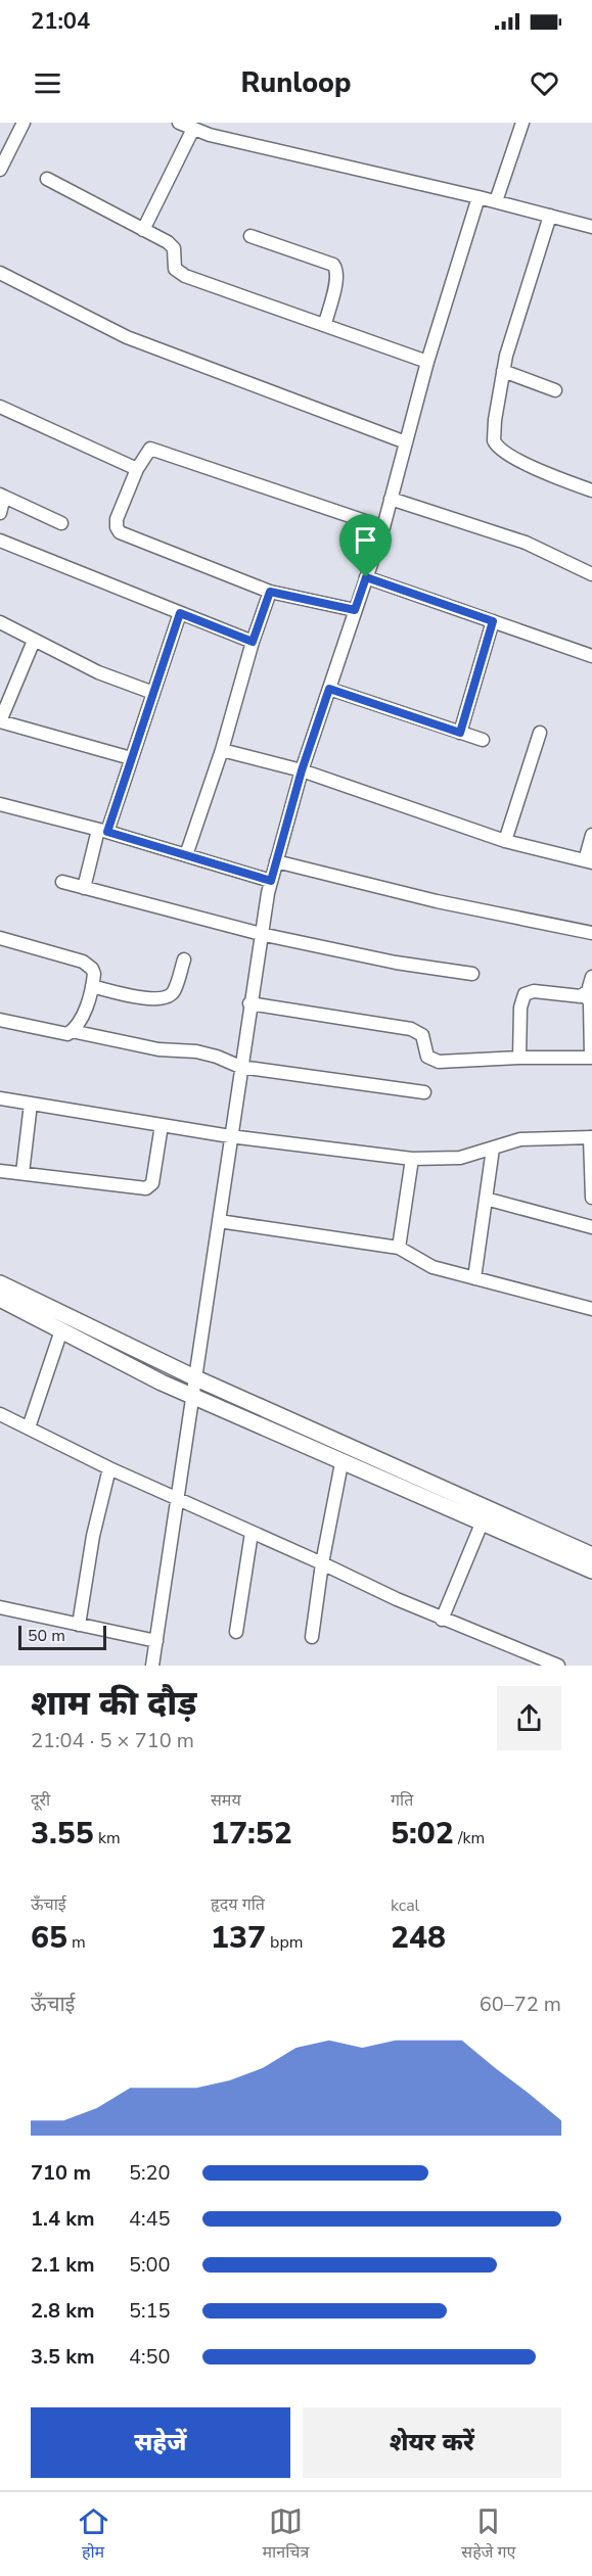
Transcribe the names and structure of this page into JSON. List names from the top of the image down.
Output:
{
  "scale_bar": "50 m",
  "page": {
    "status": "21:04",
    "header": "Runloop",
    "scale": "50 m",
    "heading": ["शाम की दौड़", "21:04 · 5 × 710 m"],
    "stats": [
      ["दूरी", "3.55 km"],
      ["समय", "17:52"],
      ["गति", "5:02 /km"],
      ["ऊँचाई", "65 m"],
      ["हृदय गति", "137 bpm"],
      ["kcal", "248"]
    ],
    "chart": ["ऊँचाई", "60–72 m"],
    "list": [
      {
        "name": "710 m",
        "note": "5:20"
      },
      {
        "name": "1.4 km",
        "note": "4:45"
      },
      {
        "name": "2.1 km",
        "note": "5:00"
      },
      {
        "name": "2.8 km",
        "note": "5:15"
      },
      {
        "name": "3.5 km",
        "note": "4:50"
      }
    ],
    "buttons": ["सहेजें", "शेयर करें"],
    "tabs": ["होम", "मानचित्र", "सहेजे गए"]
  }
}
